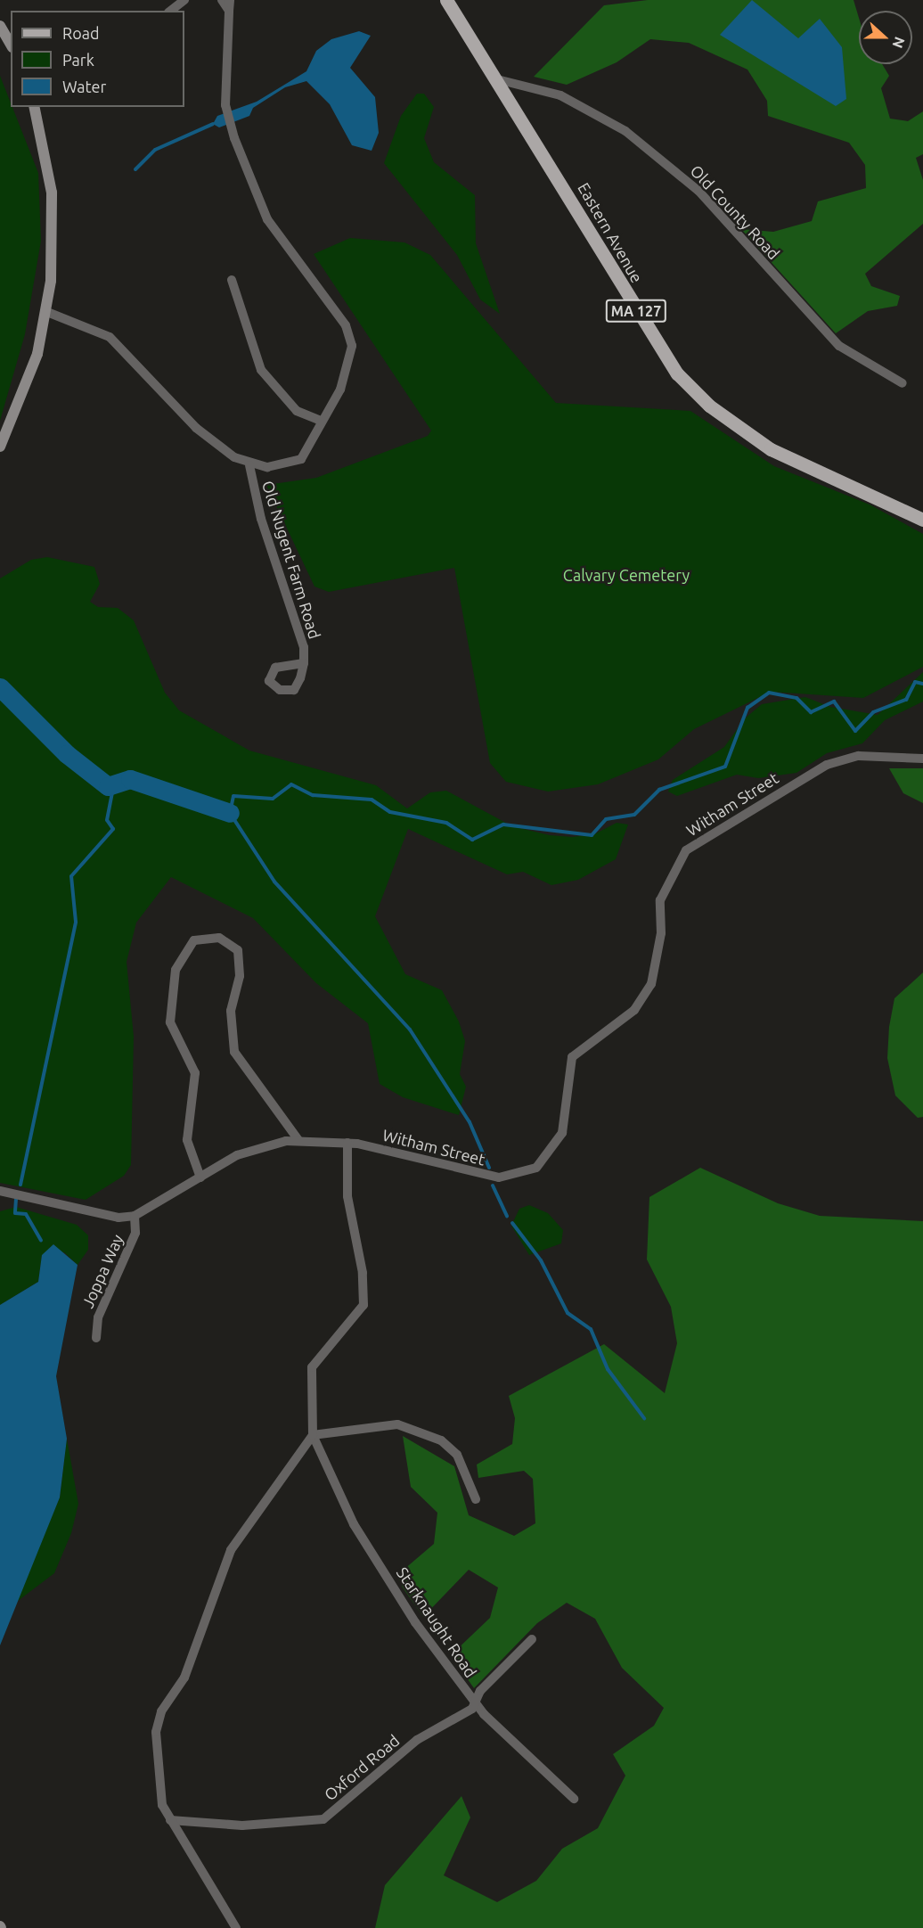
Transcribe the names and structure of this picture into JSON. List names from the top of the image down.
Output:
{
  "streets": {
    "main road": ["Eastern Avenue", "MA 127"],
    "street": [
      "Old County Road",
      "Old Nugent Farm Road",
      "Witham Street",
      "Joppa Way",
      "Starknaught Road",
      "Oxford Road"
    ]
  },
  "crossings": [
    ["Old County Road", "Eastern Avenue"],
    ["Witham Street", "Joppa Way"],
    ["Starknaught Road", "Oxford Road"]
  ],
  "parks": ["Calvary Cemetery"],
  "legend": ["Road", "Park", "Water"],
  "north": "right"
}
